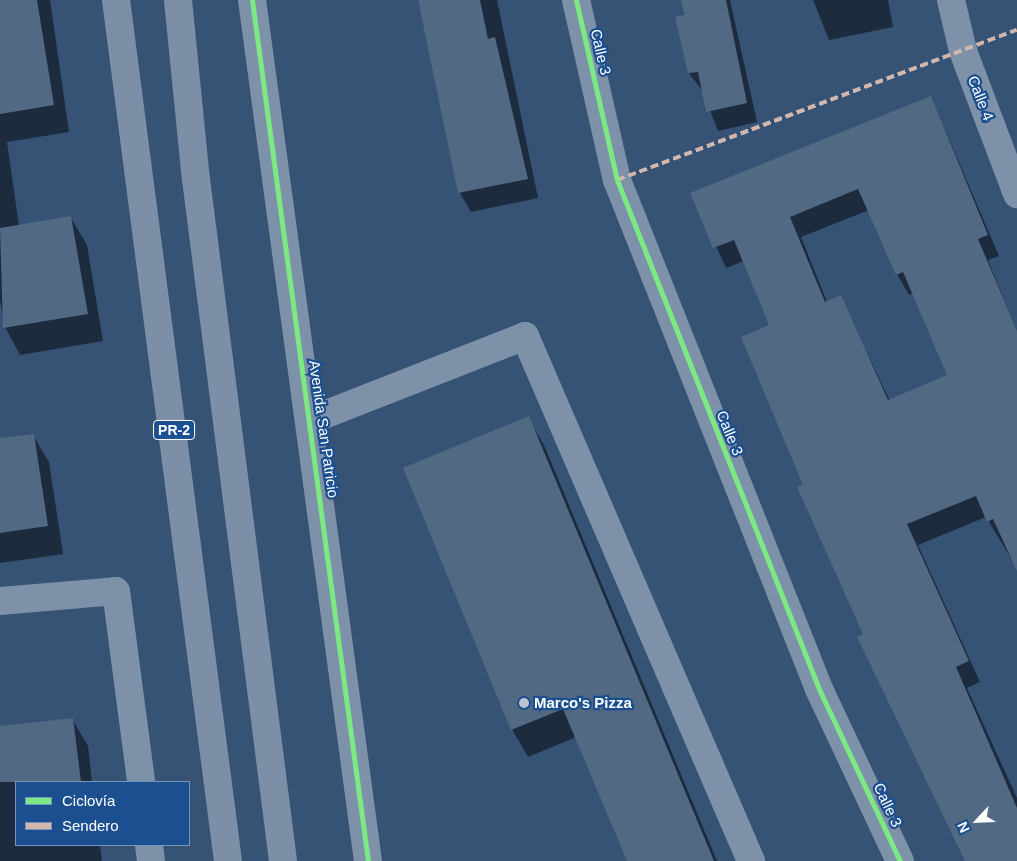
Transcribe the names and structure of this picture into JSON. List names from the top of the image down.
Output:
{
  "streets": {
    "main road": ["PR-2"],
    "street": ["Calle 3", "Calle 4", "Avenida San Patricio"]
  },
  "places": ["Marco's Pizza"],
  "legend": ["Ciclovía", "Sendero"],
  "north": "bottom left"
}
